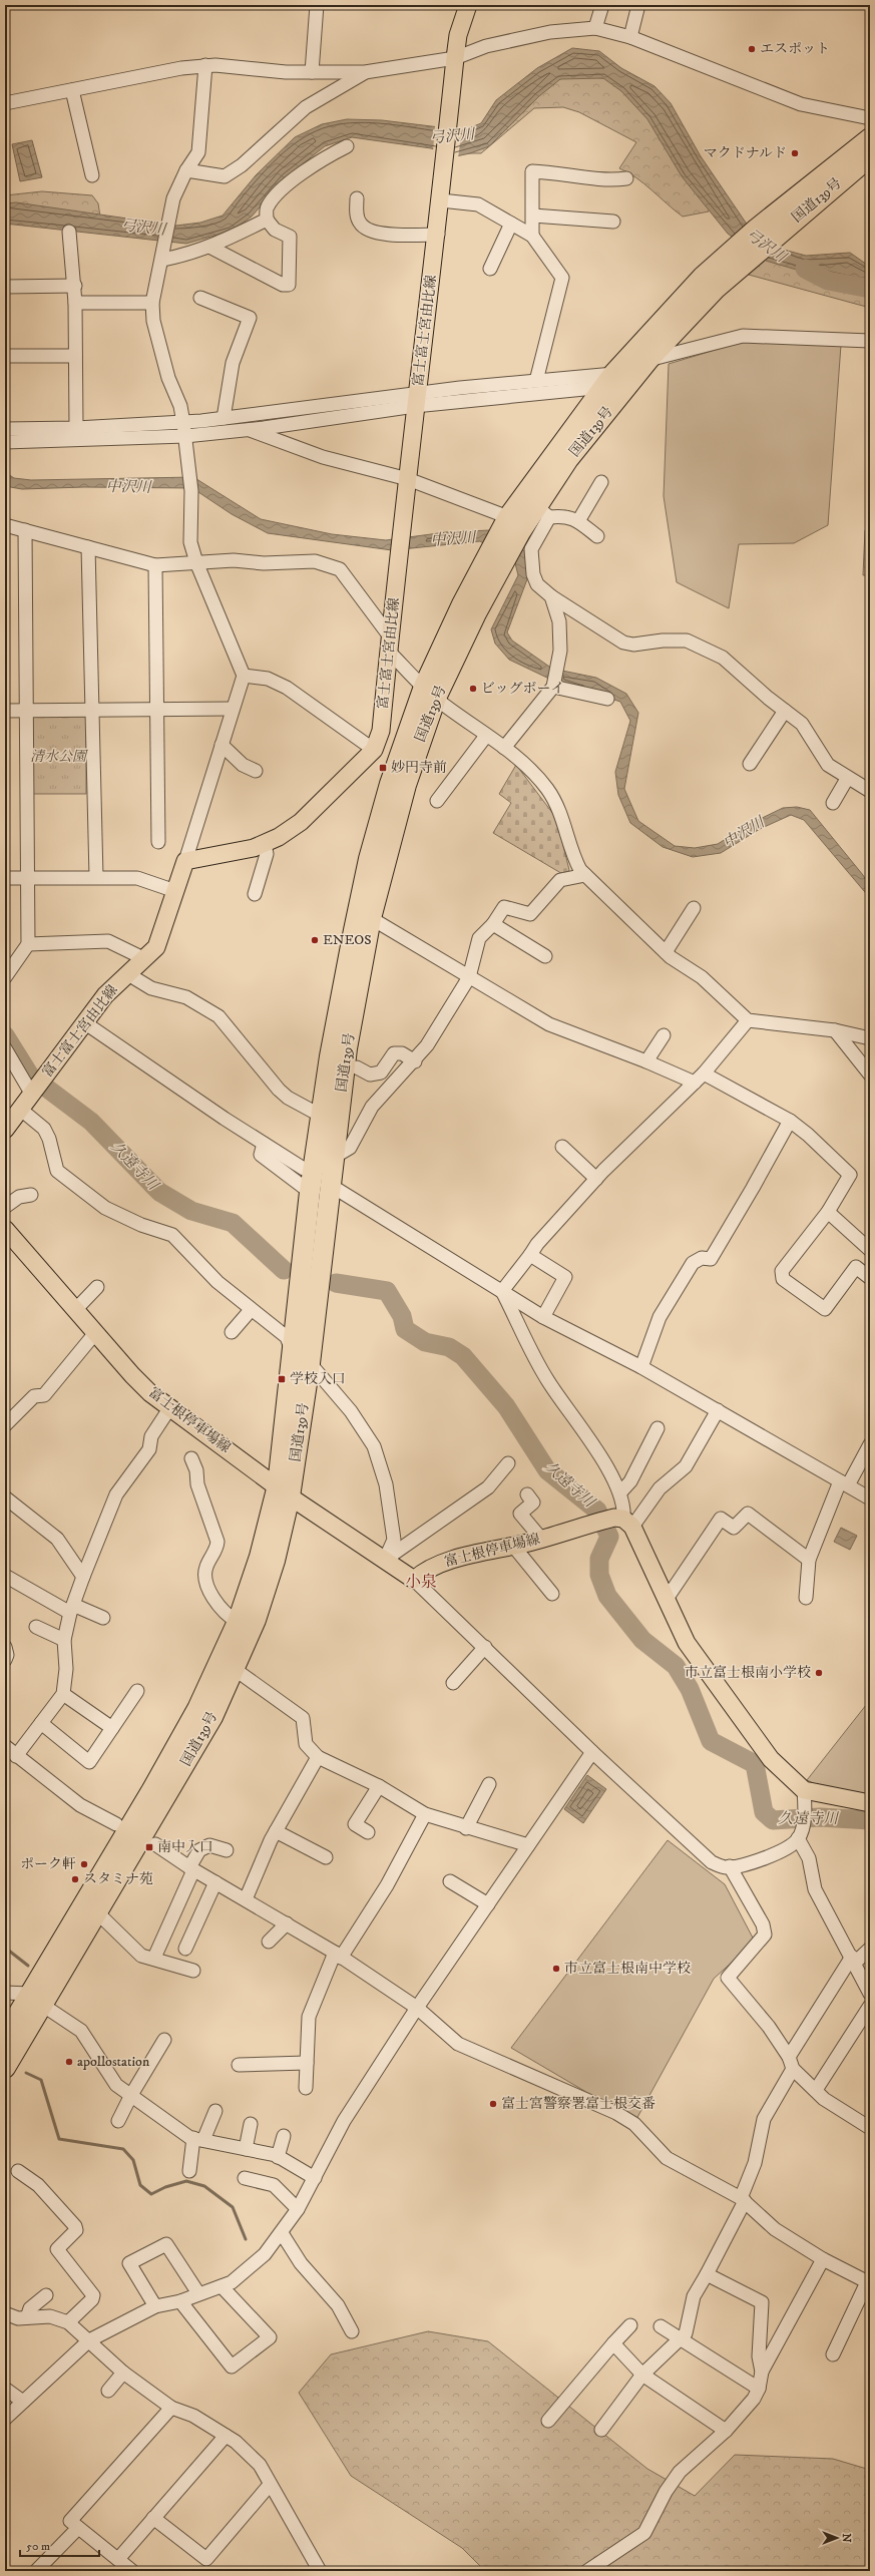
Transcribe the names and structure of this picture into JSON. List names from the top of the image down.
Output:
{
  "streets": {
    "highway": ["国道139号"],
    "main road": ["富士富士宮由比線", "富士根停車場線"]
  },
  "crossings": [
    ["国道139号", "富士根停車場線"]
  ],
  "districts": ["小泉"],
  "water": ["弓沢川", "中沢川", "久遠寺川"],
  "parks": ["清水公園"],
  "places": {
    "other": [
      "エスポット",
      "マクドナルド",
      "ビッグボーイ",
      "ENEOS",
      "市立富士根南小学校",
      "ポーク軒",
      "スタミナ苑",
      "市立富士根南中学校",
      "apollostation",
      "富士宮警察署富士根交番"
    ],
    "transit": ["妙円寺前", "学校入口", "南中入口"]
  },
  "scale_bar": "50 m",
  "north": "right"
}
